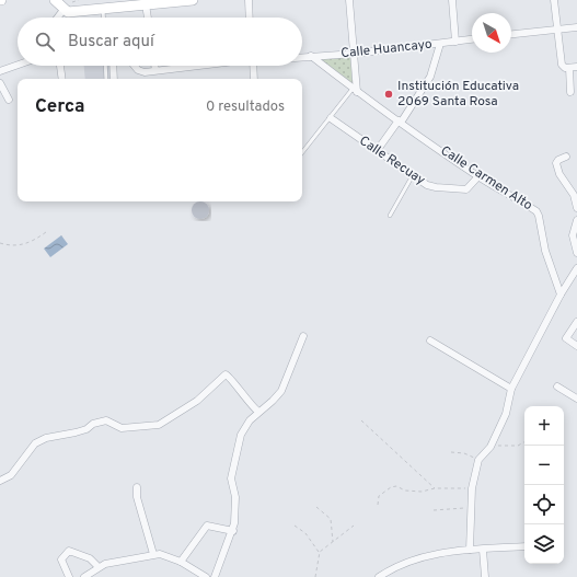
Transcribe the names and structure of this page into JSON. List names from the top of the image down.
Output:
{
  "streets": {
    "street": ["Calle Huancayo", "Calle Recuay", "Calle Carmen Alto"]
  },
  "crossings": [
    ["Calle Huancayo", "Calle Carmen Alto"],
    ["Calle Recuay", "Calle Carmen Alto"]
  ],
  "places": ["Institución Educativa 2069 Santa Rosa"],
  "north": "bottom right",
  "page": {
    "search": "Buscar aquí",
    "heading": ["Cerca", "0 resultados"],
    "map_buttons": ["+", "−"]
  }
}
